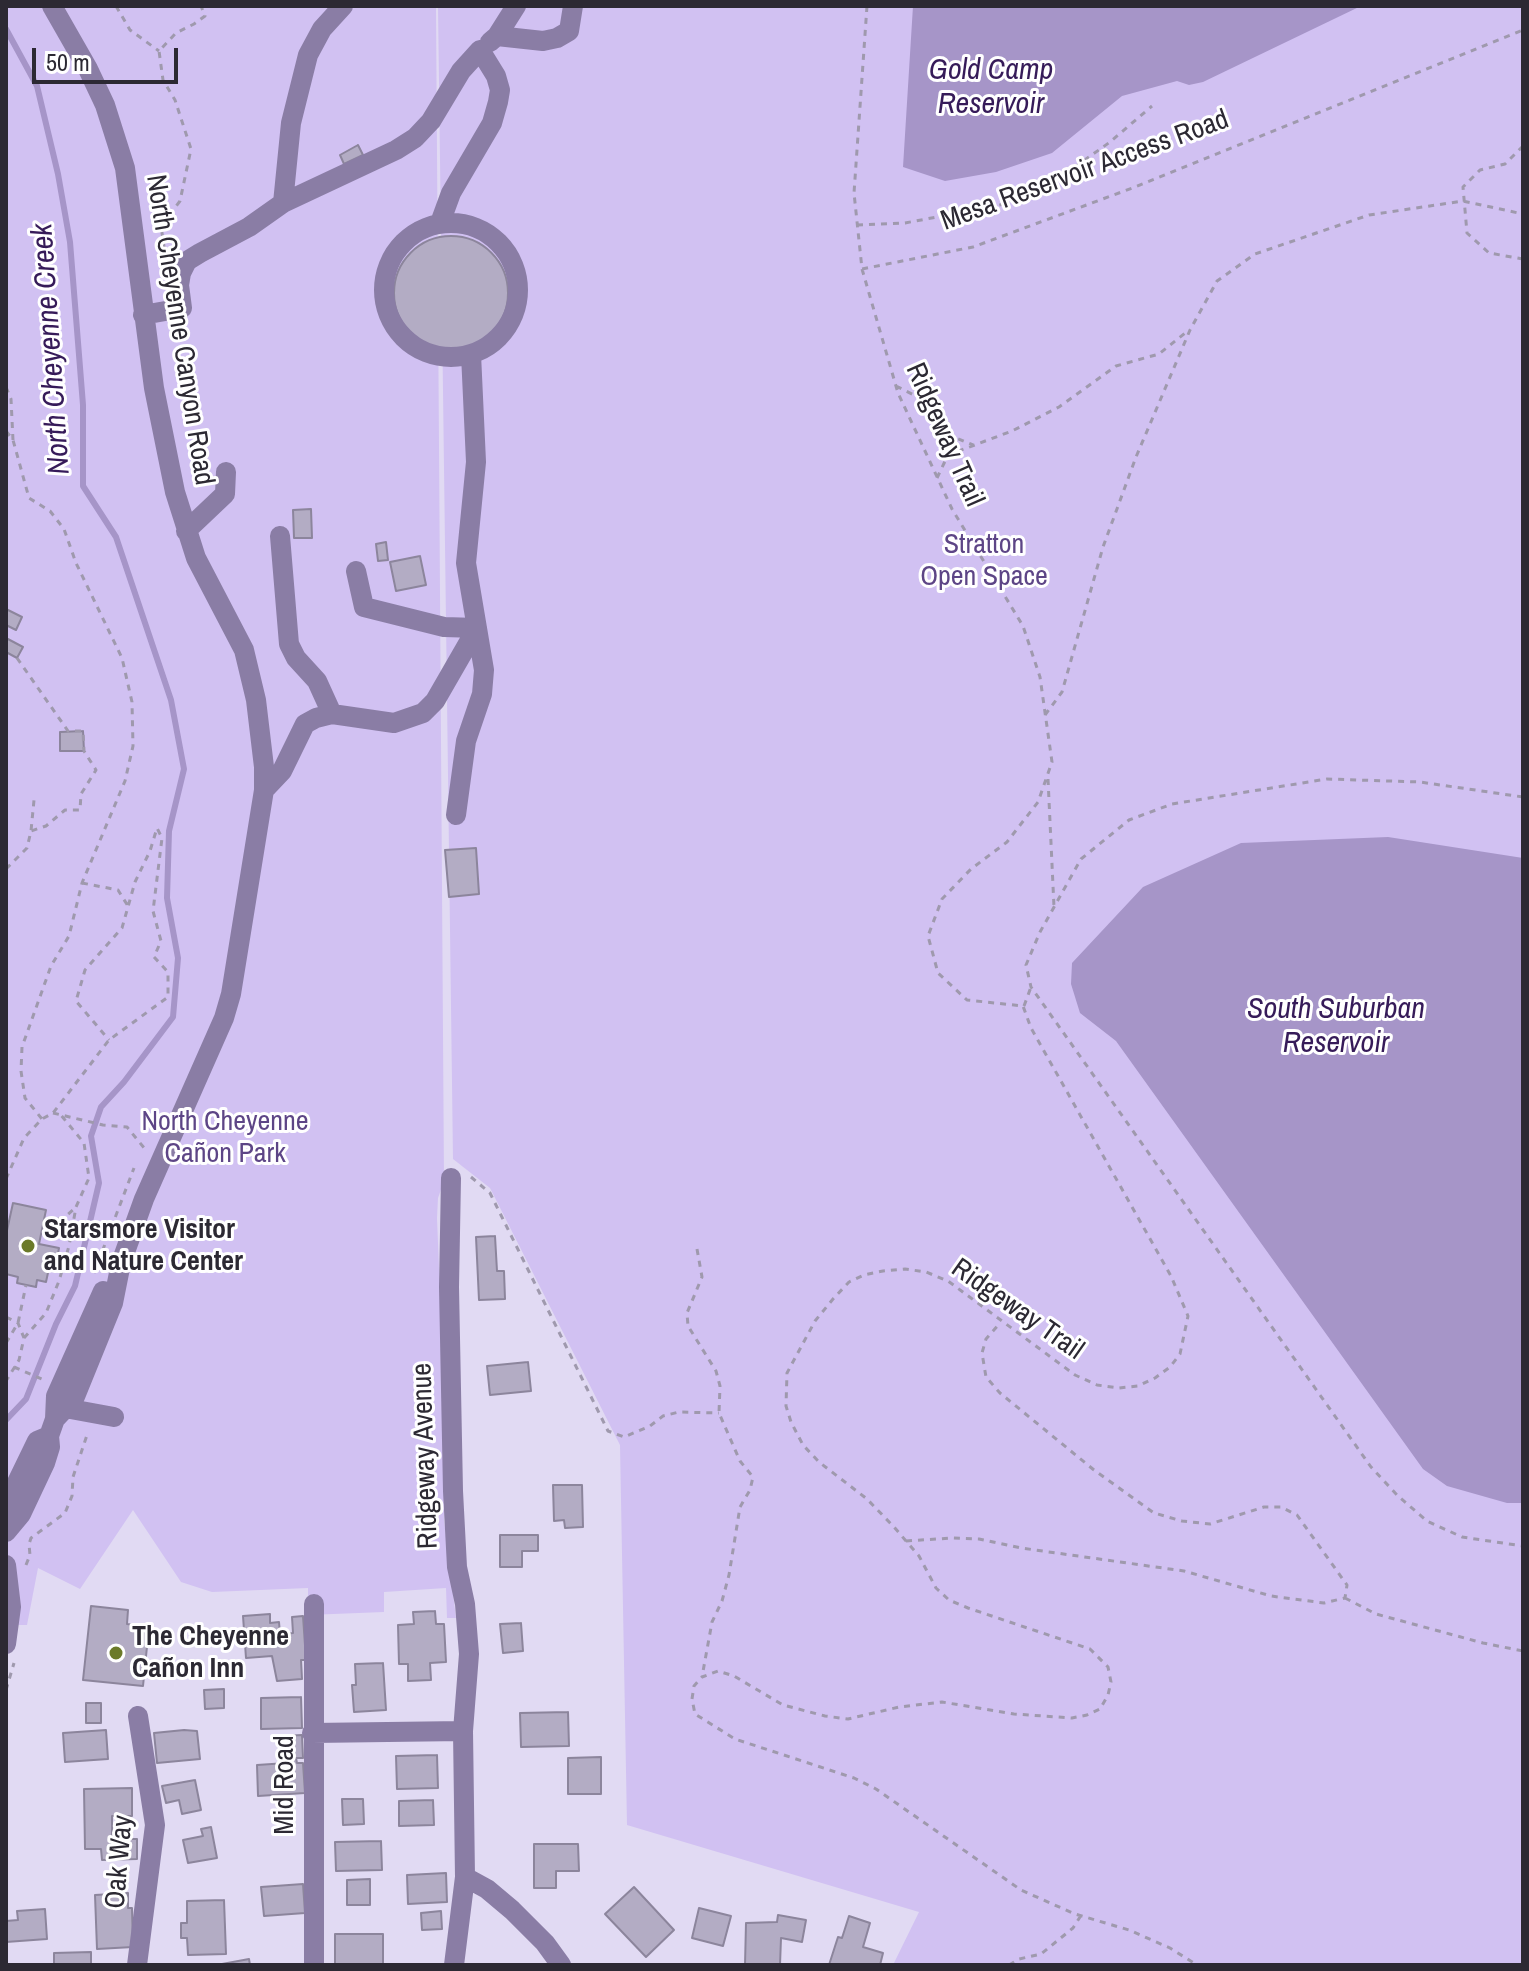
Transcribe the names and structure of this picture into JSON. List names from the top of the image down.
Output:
{
  "streets": {
    "street": [
      "North Cheyenne Canyon Road",
      "Ridgeway Avenue",
      "Mid Road",
      "Oak Way"
    ],
    "path": ["Mesa Reservoir Access Road", "Ridgeway Trail"]
  },
  "crossings": [
    ["Mesa Reservoir Access Road", "Ridgeway Trail"]
  ],
  "water": ["Gold Camp Reservoir", "North Cheyenne Creek", "South Suburban Reservoir"],
  "parks": ["Stratton Open Space", "North Cheyenne Cañon Park"],
  "places": ["Starsmore Visitor and Nature Center", "The Cheyenne Cañon Inn"],
  "scale_bar": "50 m"
}
